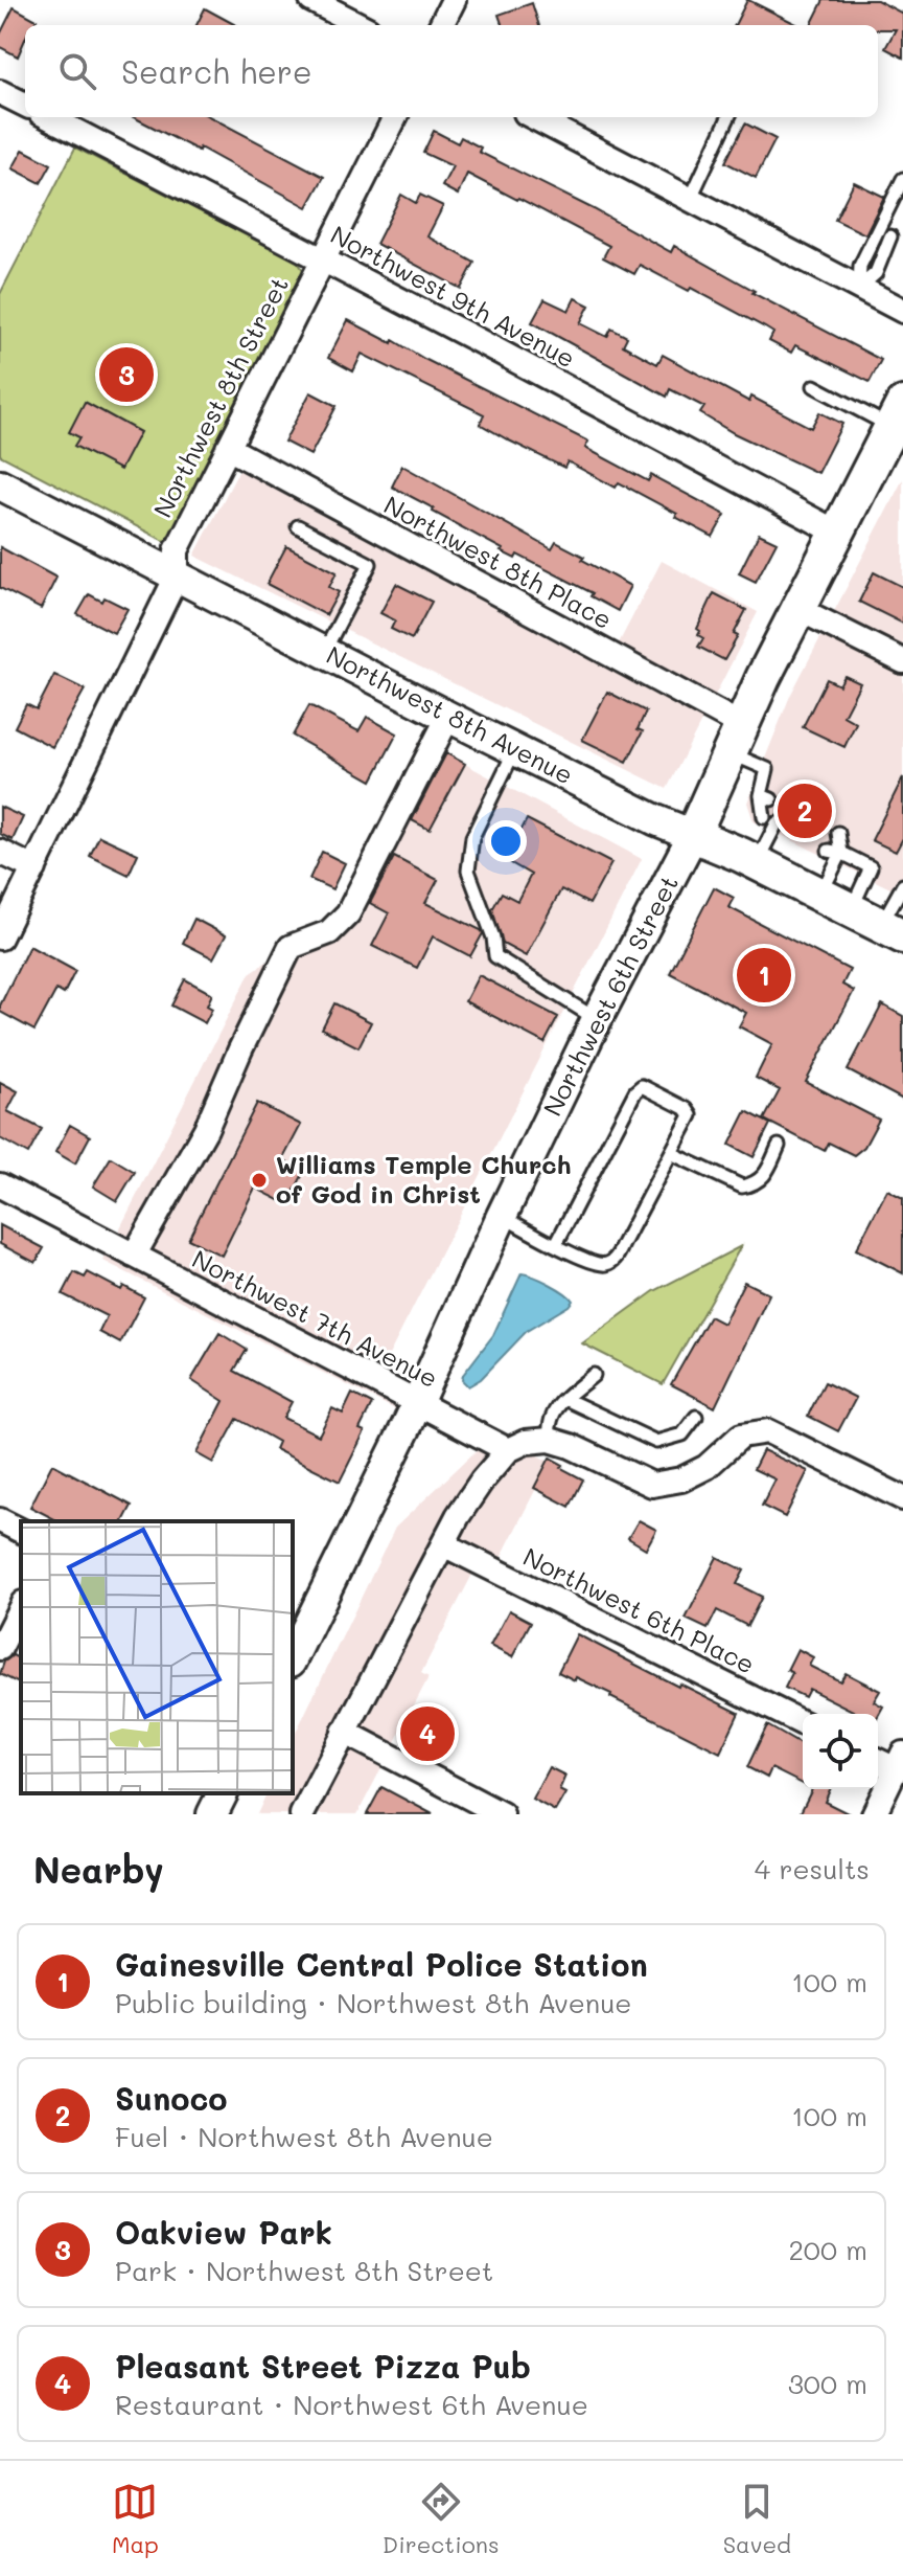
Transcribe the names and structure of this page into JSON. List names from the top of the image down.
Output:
{
  "streets": {
    "main road": ["Northwest 8th Avenue", "Northwest 6th Street"],
    "street": [
      "Northwest 9th Avenue",
      "Northwest 8th Street",
      "Northwest 8th Place",
      "Northwest 7th Avenue",
      "Northwest 6th Place"
    ]
  },
  "crossings": [
    ["Northwest 9th Avenue", "Northwest 8th Street"],
    ["Northwest 9th Avenue", "Northwest 6th Street"],
    ["Northwest 8th Street", "Northwest 8th Place"],
    ["Northwest 8th Street", "Northwest 8th Avenue"],
    ["Northwest 8th Place", "Northwest 6th Street"],
    ["Northwest 8th Avenue", "Northwest 6th Street"],
    ["Northwest 6th Street", "Northwest 7th Avenue"]
  ],
  "places": ["Williams Temple Church of God in Christ"],
  "page": {
    "search": "Search here",
    "pins": [
      "3",
      "2",
      "1",
      "4"
    ],
    "heading": ["Nearby", "4 results"],
    "list": [
      {
        "mark": "1",
        "name": "Gainesville Central Police Station",
        "note": "Public building · Northwest 8th Avenue",
        "value": "100 m"
      },
      {
        "mark": "2",
        "name": "Sunoco",
        "note": "Fuel · Northwest 8th Avenue",
        "value": "100 m"
      },
      {
        "mark": "3",
        "name": "Oakview Park",
        "note": "Park · Northwest 8th Street",
        "value": "200 m"
      },
      {
        "mark": "4",
        "name": "Pleasant Street Pizza Pub",
        "note": "Restaurant · Northwest 6th Avenue",
        "value": "300 m"
      }
    ],
    "nav": ["Map", "Directions", "Saved"]
  }
}
